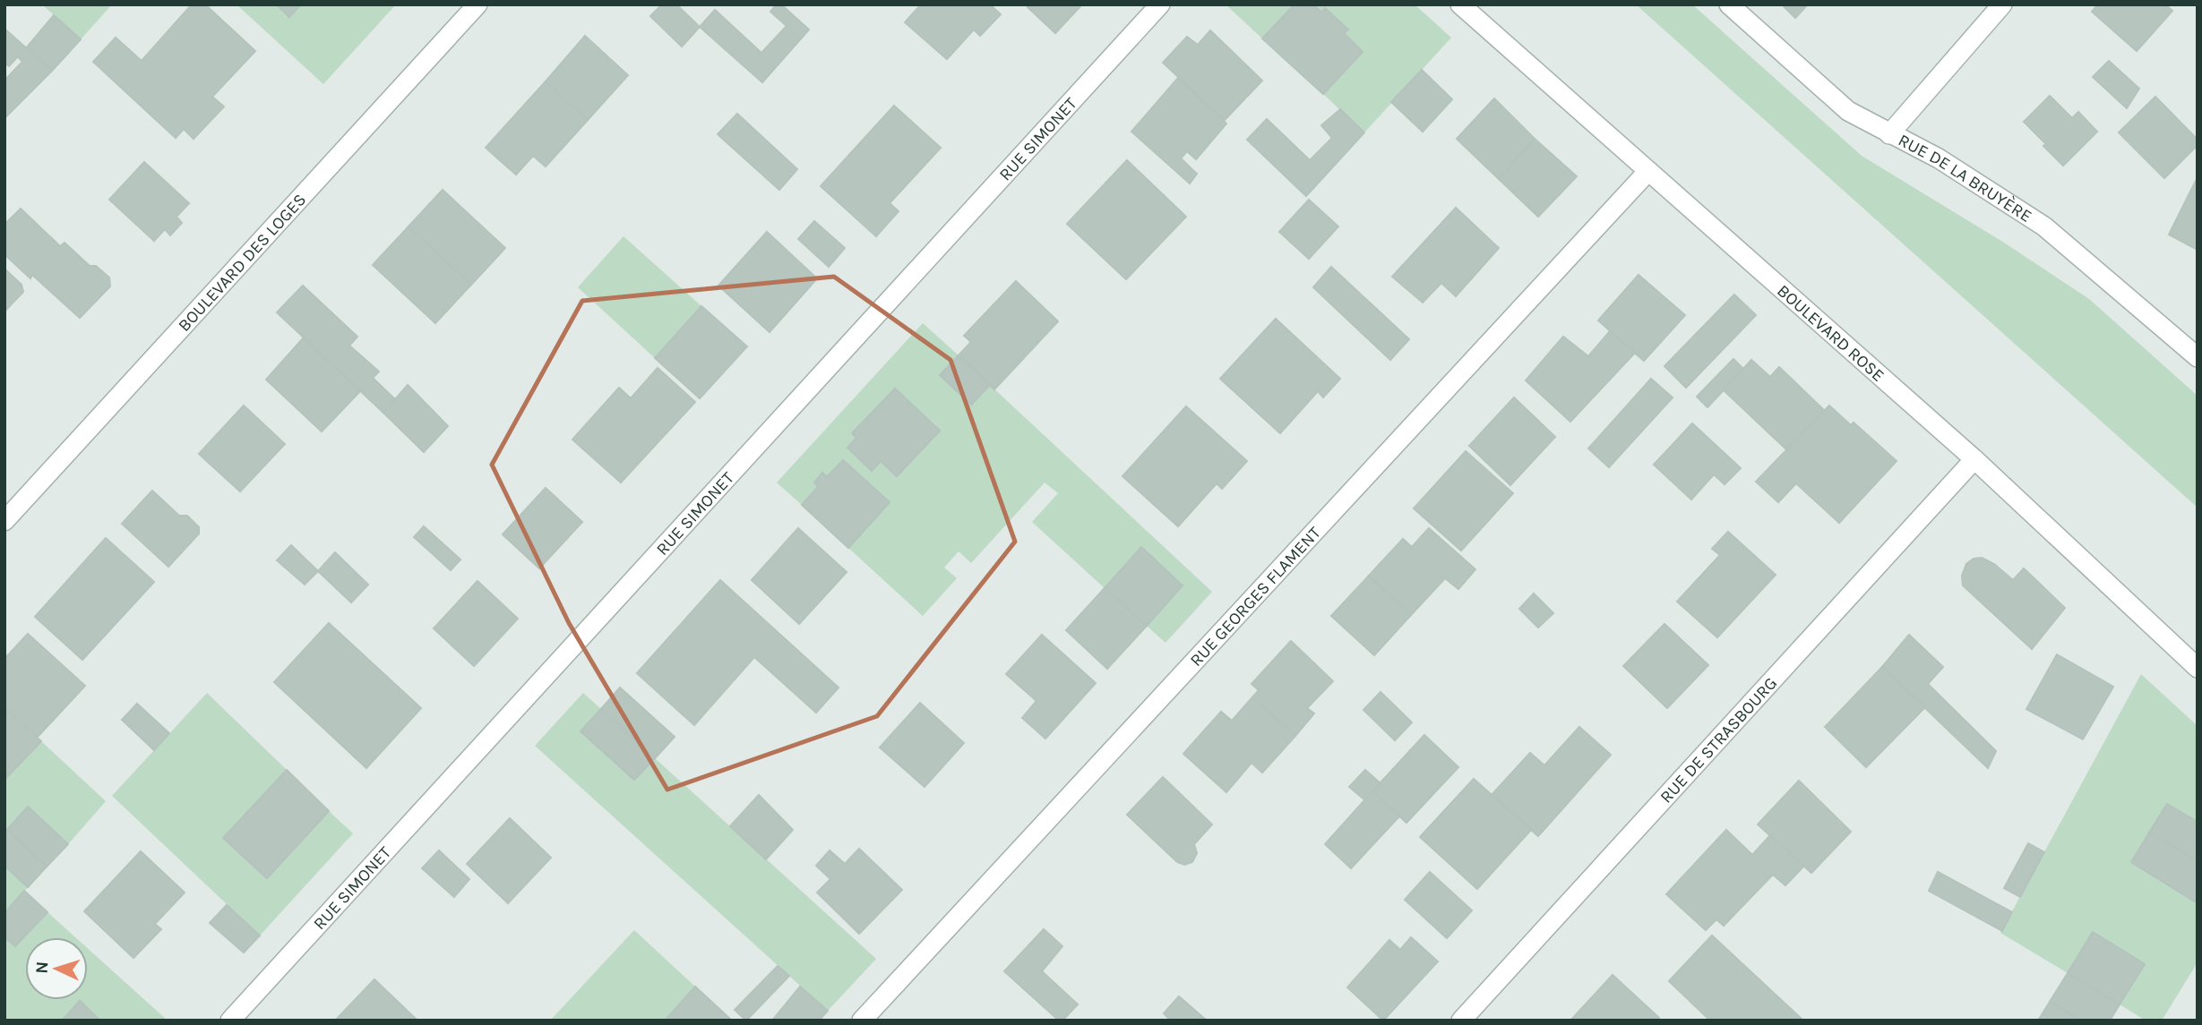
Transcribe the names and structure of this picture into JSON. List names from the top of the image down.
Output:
{
  "streets": {
    "street": [
      "RUE SIMONET",
      "RUE DE LA BRUYÈRE",
      "BOULEVARD DES LOGES",
      "BOULEVARD ROSE",
      "RUE GEORGES FLAMENT",
      "RUE DE STRASBOURG"
    ]
  },
  "crossings": [
    ["BOULEVARD ROSE", "RUE GEORGES FLAMENT"],
    ["BOULEVARD ROSE", "RUE DE STRASBOURG"]
  ],
  "north": "left"
}
